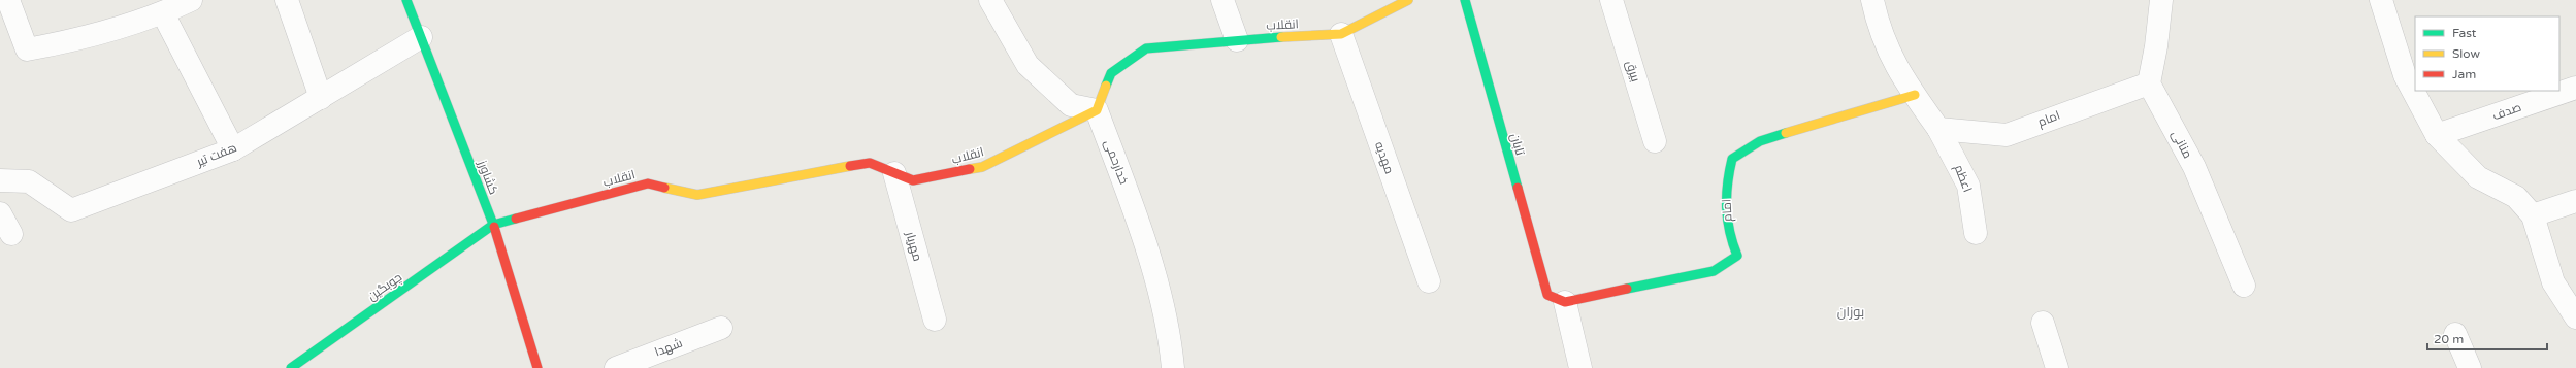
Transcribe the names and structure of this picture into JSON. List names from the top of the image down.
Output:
{
  "streets": {
    "street": [
      "انقلاب",
      "بیرق",
      "صدف",
      "امام",
      "تابان",
      "منانی",
      "هفت تیر",
      "مهدیه",
      "خدارحمی",
      "کشاورز",
      "اعظم",
      "مهریار",
      "چوبگین",
      "شهدا"
    ]
  },
  "crossings": [
    ["انقلاب", "مهدیه"],
    ["انقلاب", "خدارحمی"],
    ["انقلاب", "کشاورز"],
    ["انقلاب", "مهریار"],
    ["انقلاب", "چوبگین"],
    ["امام", "تابان"],
    ["امام", "منانی"],
    ["امام", "اعظم"],
    ["هفت تیر", "کشاورز"],
    ["کشاورز", "چوبگین"]
  ],
  "districts": ["بوزان"],
  "legend": ["Fast", "Slow", "Jam"],
  "scale_bar": "20 m"
}
